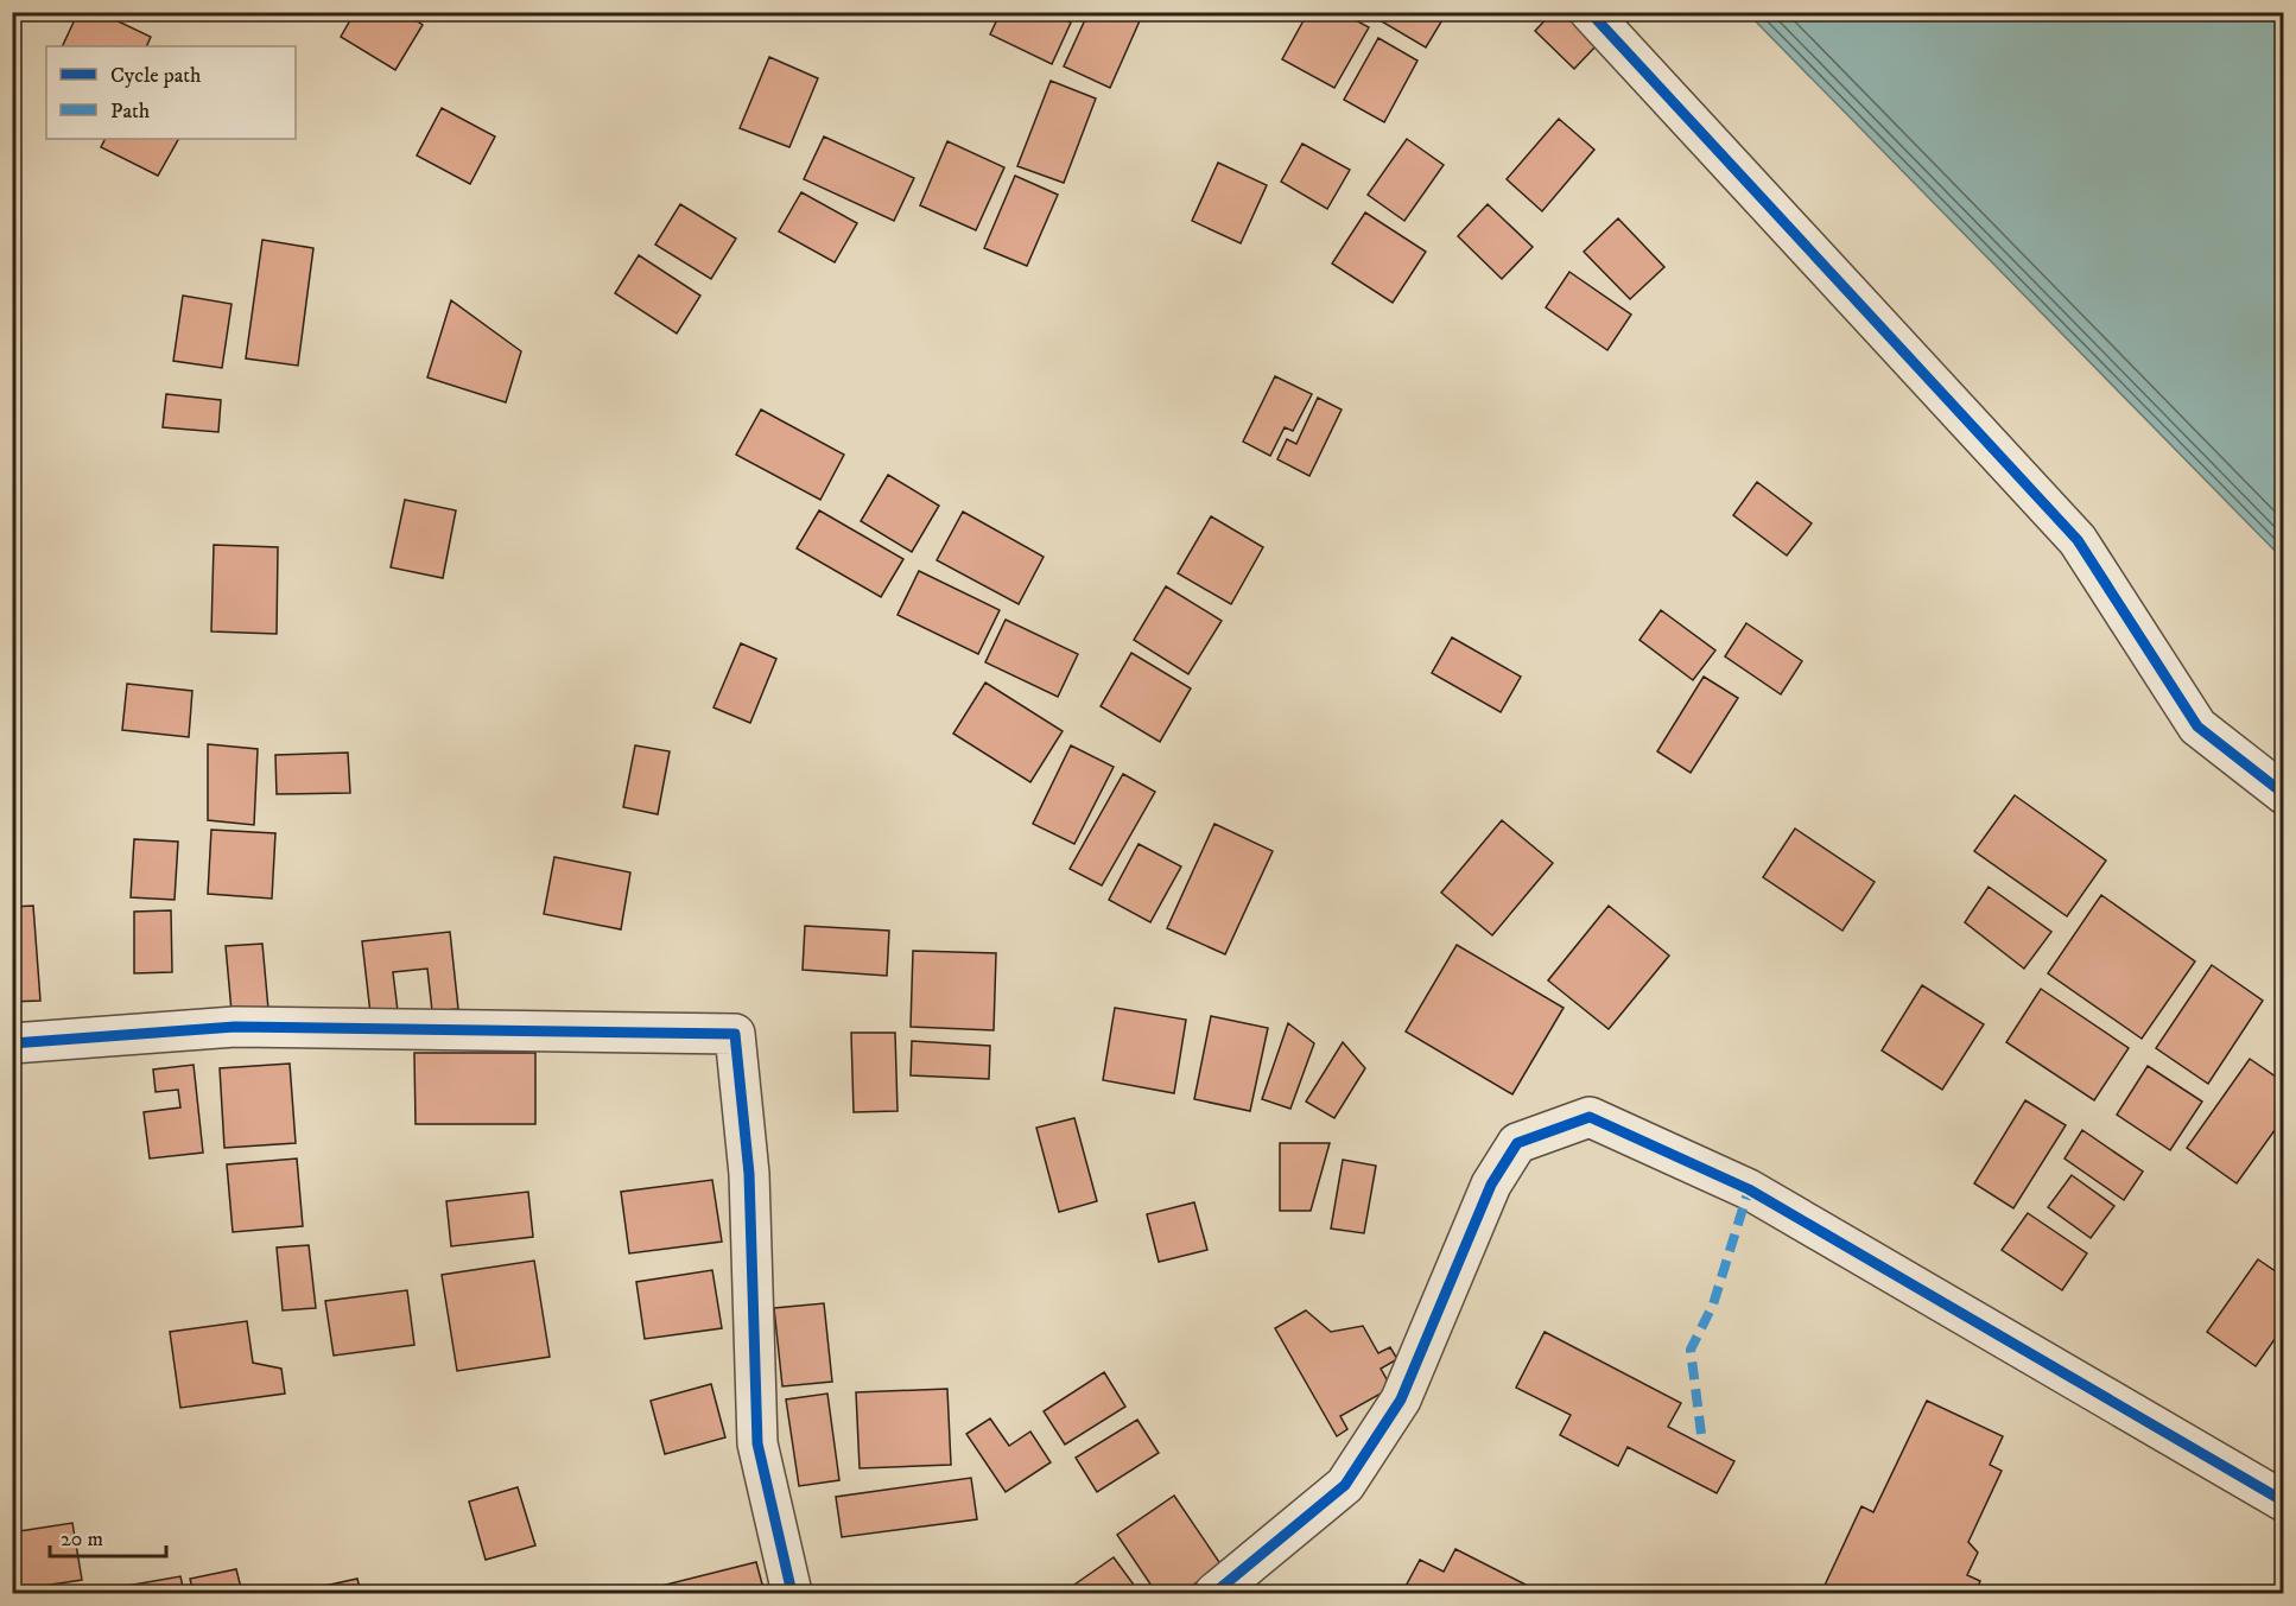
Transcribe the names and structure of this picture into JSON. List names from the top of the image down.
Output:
{
  "legend": ["Cycle path", "Path"],
  "scale_bar": "20 m"
}
